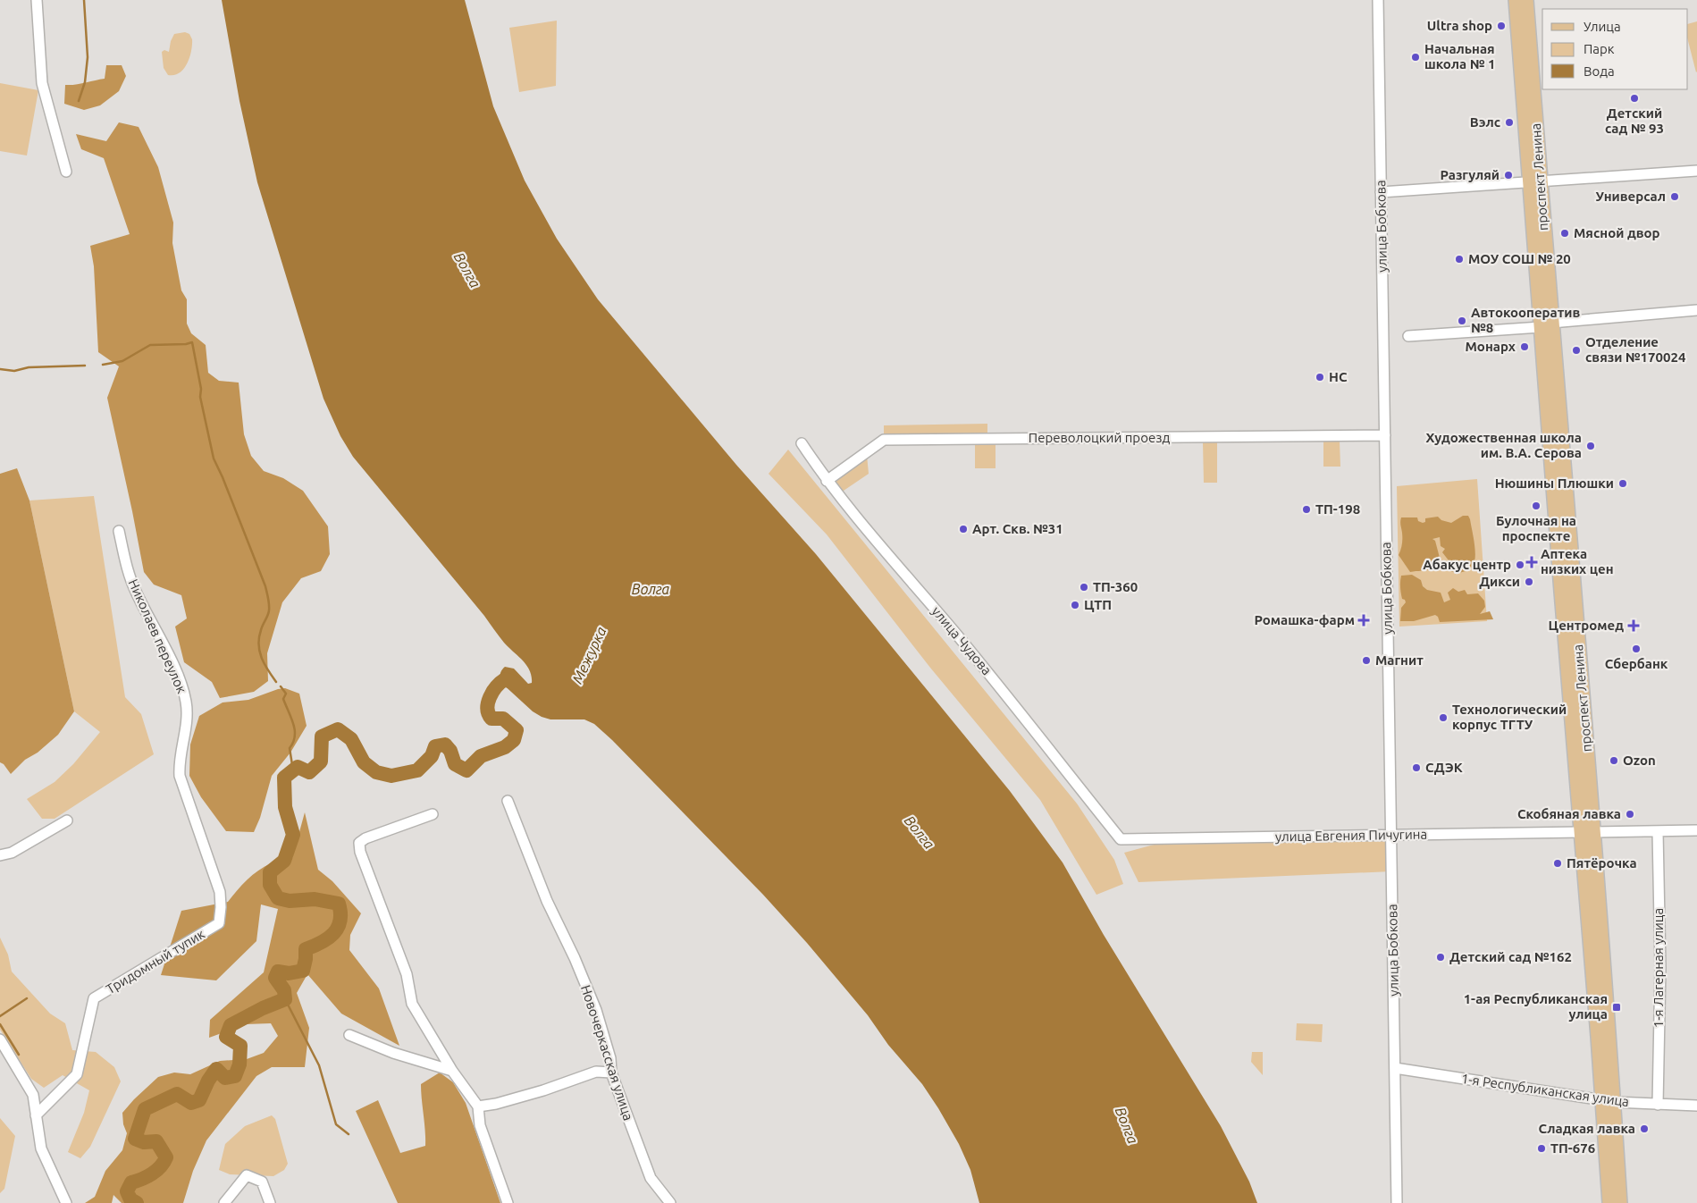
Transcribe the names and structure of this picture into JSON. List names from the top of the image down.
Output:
{
  "streets": {
    "main road": ["проспект Ленина"],
    "street": [
      "улица Бобкова",
      "Переволоцкий проезд",
      "Николаев переулок",
      "улица Чудова",
      "улица Евгения Пичугина",
      "Тридомный тупик",
      "1-я Лагерная улица",
      "Новочеркасская улица",
      "1-я Республиканская улица"
    ]
  },
  "crossings": [
    ["проспект Ленина", "улица Евгения Пичугина"],
    ["проспект Ленина", "1-я Республиканская улица"],
    ["улица Бобкова", "Переволоцкий проезд"],
    ["улица Бобкова", "улица Евгения Пичугина"],
    ["улица Бобкова", "1-я Республиканская улица"],
    ["Переволоцкий проезд", "улица Чудова"],
    ["Николаев переулок", "Тридомный тупик"],
    ["улица Чудова", "улица Евгения Пичугина"],
    ["улица Евгения Пичугина", "1-я Лагерная улица"],
    ["1-я Лагерная улица", "1-я Республиканская улица"]
  ],
  "water": ["Волга", "Межурка"],
  "places": {
    "other": [
      "Ultra shop",
      "Начальная школа № 1",
      "Детский сад № 93",
      "Вэлс",
      "Разгуляй",
      "Универсал",
      "Мясной двор",
      "МОУ СОШ № 20",
      "Автокооператив №8",
      "Монарх",
      "Отделение связи №170024",
      "НС",
      "Художественная школа им. В.А. Серова",
      "Нюшины Плюшки",
      "Булочная на проспекте",
      "ТП-198",
      "Арт. Скв. №31",
      "Абакус центр",
      "Дикси",
      "ТП-360",
      "ЦТП",
      "Сбербанк",
      "Магнит",
      "Технологический корпус ТГТУ",
      "Ozon",
      "СДЭК",
      "Скобяная лавка",
      "Пятёрочка",
      "Детский сад №162",
      "Сладкая лавка",
      "ТП-676"
    ],
    "health": ["Аптека низких цен", "Ромашка-фарм", "Центромед"],
    "transit": ["1-ая Республиканская улица"]
  },
  "legend": ["Улица", "Парк", "Вода"]
}
